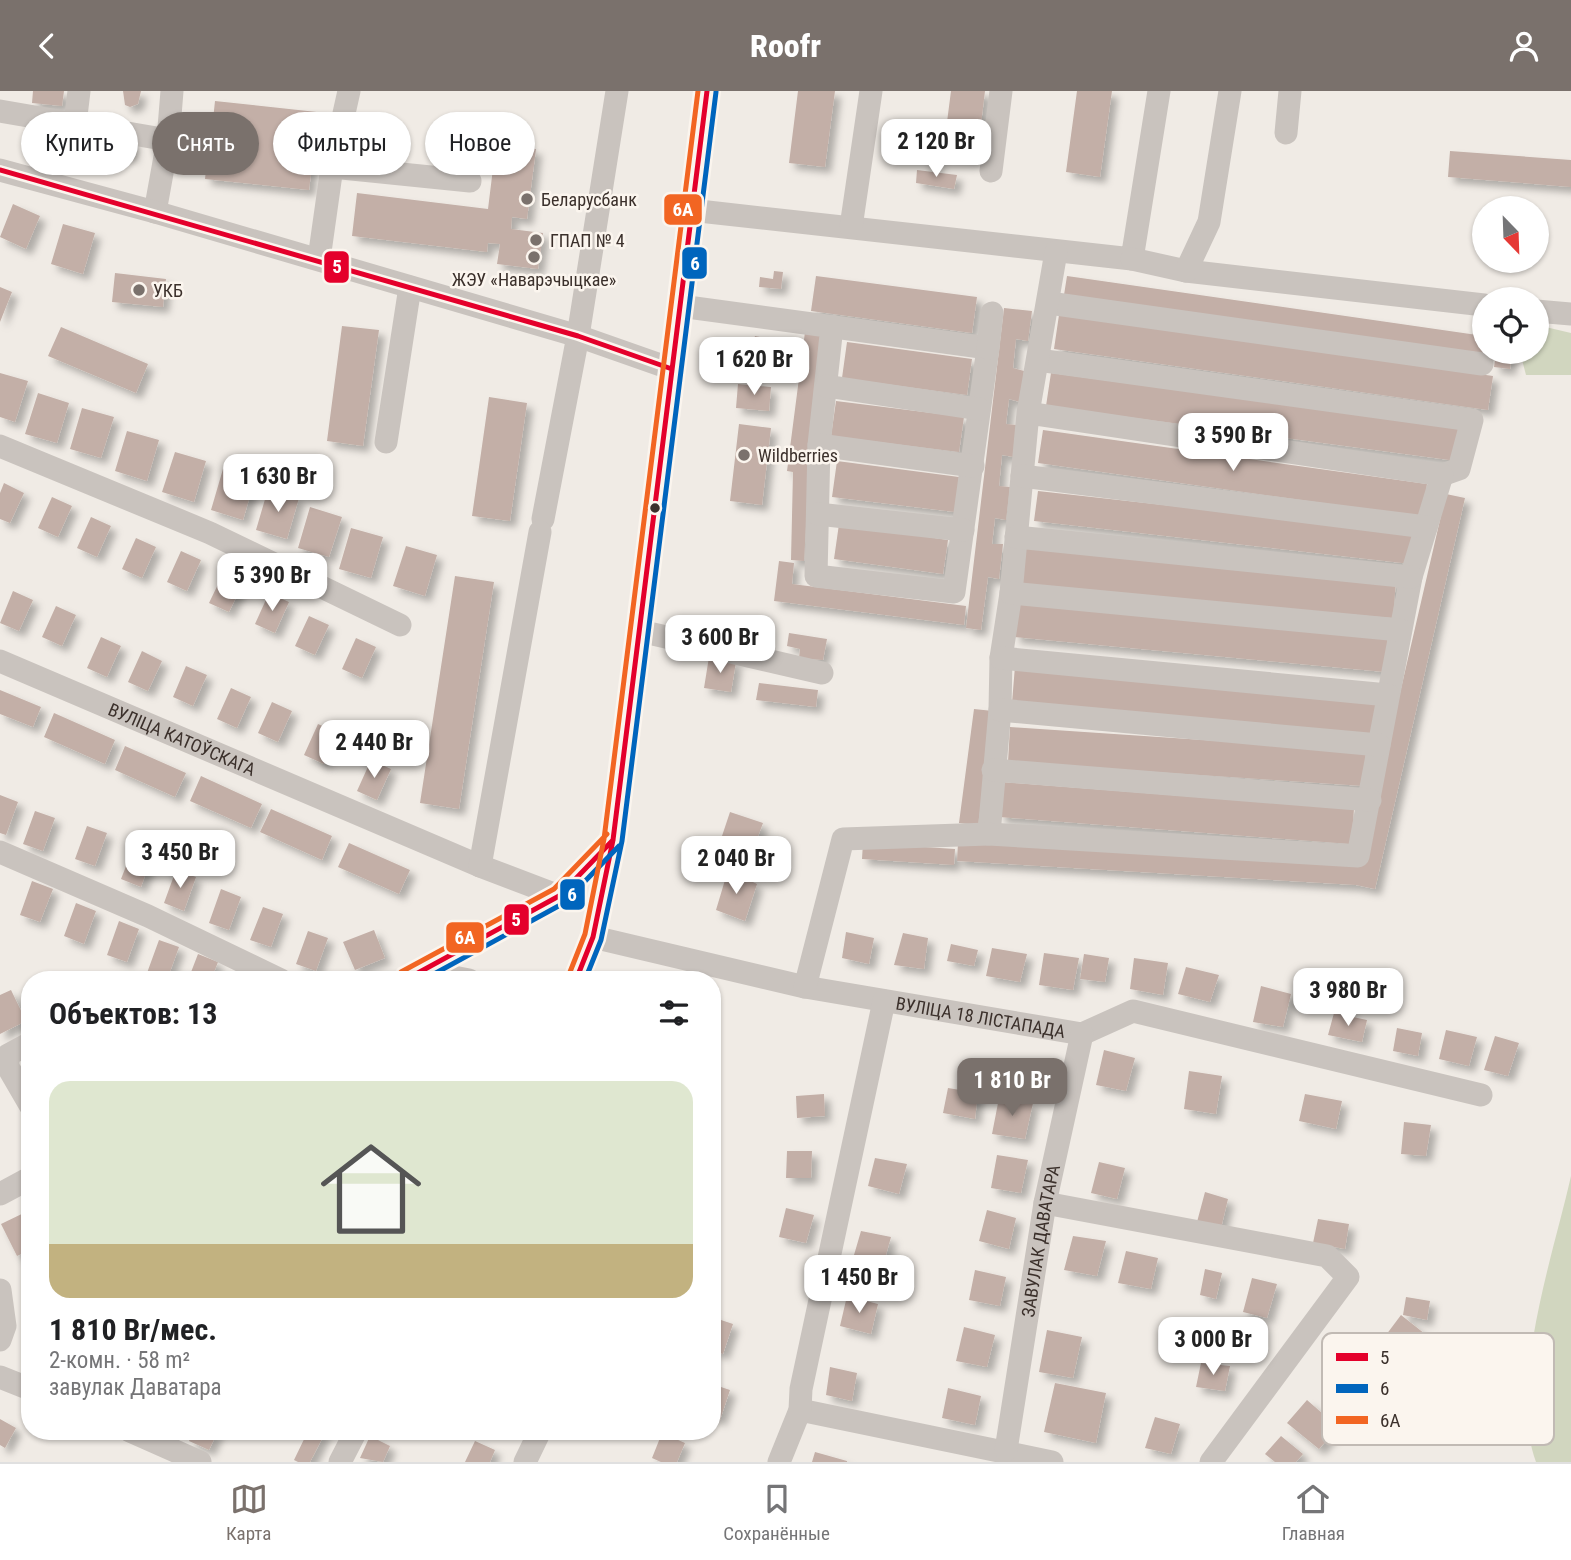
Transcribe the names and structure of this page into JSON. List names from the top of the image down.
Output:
{
  "streets": {
    "street": ["ВУЛІЦА КАТОЎСКАГА", "ВУЛІЦА 18 ЛІСТАПАДА", "ЗАВУЛАК ДАВАТАРА"]
  },
  "crossings": [
    ["ВУЛІЦА 18 ЛІСТАПАДА", "ЗАВУЛАК ДАВАТАРА"]
  ],
  "places": [
    "Беларусбанк",
    "ГПАП № 4",
    "ЖЭУ «Наварэчыцкае»",
    "УКБ",
    "Wildberries"
  ],
  "lines": ["transit line 5", "transit line 6А", "transit line 6"],
  "legend": ["5", "6", "6А"],
  "north": "bottom right",
  "page": {
    "header": "Roofr",
    "chip": [
      "Купить",
      "Снять",
      "Фильтры",
      "Новое"
    ],
    "price": [
      "2 120 Br",
      "1 620 Br",
      "3 590 Br",
      "1 630 Br",
      "5 390 Br",
      "3 600 Br",
      "2 440 Br",
      "3 450 Br",
      "2 040 Br",
      "3 980 Br",
      "1 810 Br",
      "1 450 Br",
      "3 000 Br"
    ],
    "heading": "Объектов: 13",
    "list": [
      {
        "name": "1 810 Br/мес.",
        "note": "2-комн. · 58 m² · завулак Даватара"
      }
    ],
    "tabs": ["Карта", "Сохранённые", "Главная"]
  }
}
